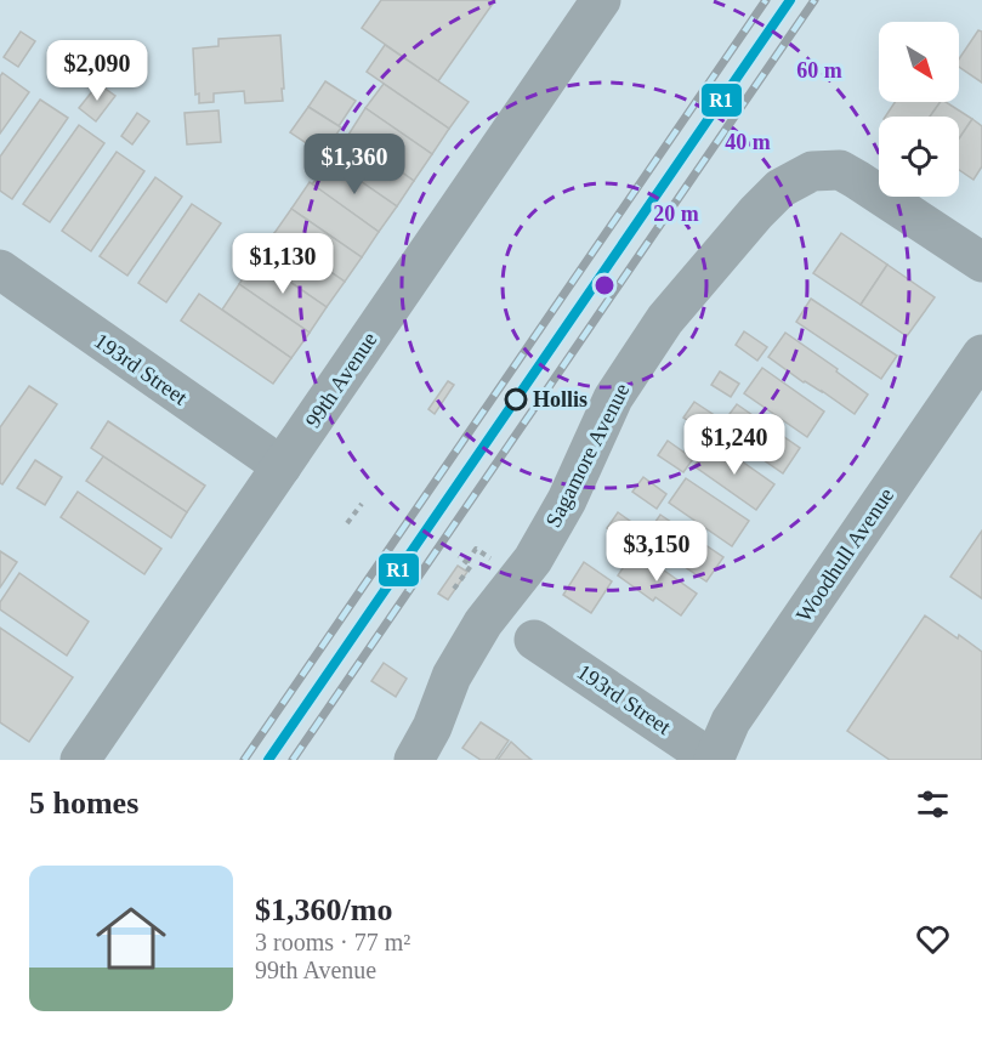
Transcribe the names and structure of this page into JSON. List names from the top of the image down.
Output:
{
  "streets": {
    "street": [
      "193rd Street",
      "99th Avenue",
      "Sagamore Avenue",
      "Woodhull Avenue"
    ]
  },
  "crossings": [
    ["193rd Street", "99th Avenue"],
    ["193rd Street", "Woodhull Avenue"]
  ],
  "places": ["Hollis"],
  "lines": ["transit line R1"],
  "north": "bottom right",
  "page": {
    "price": [
      "$2,090",
      "$1,360",
      "$1,130",
      "$1,240",
      "$3,150"
    ],
    "heading": "5 homes",
    "list": [
      {
        "name": "$1,360/mo",
        "note": "3 rooms · 77 m² · 99th Avenue"
      }
    ]
  },
  "rings": ["60 m", "40 m", "20 m"]
}
